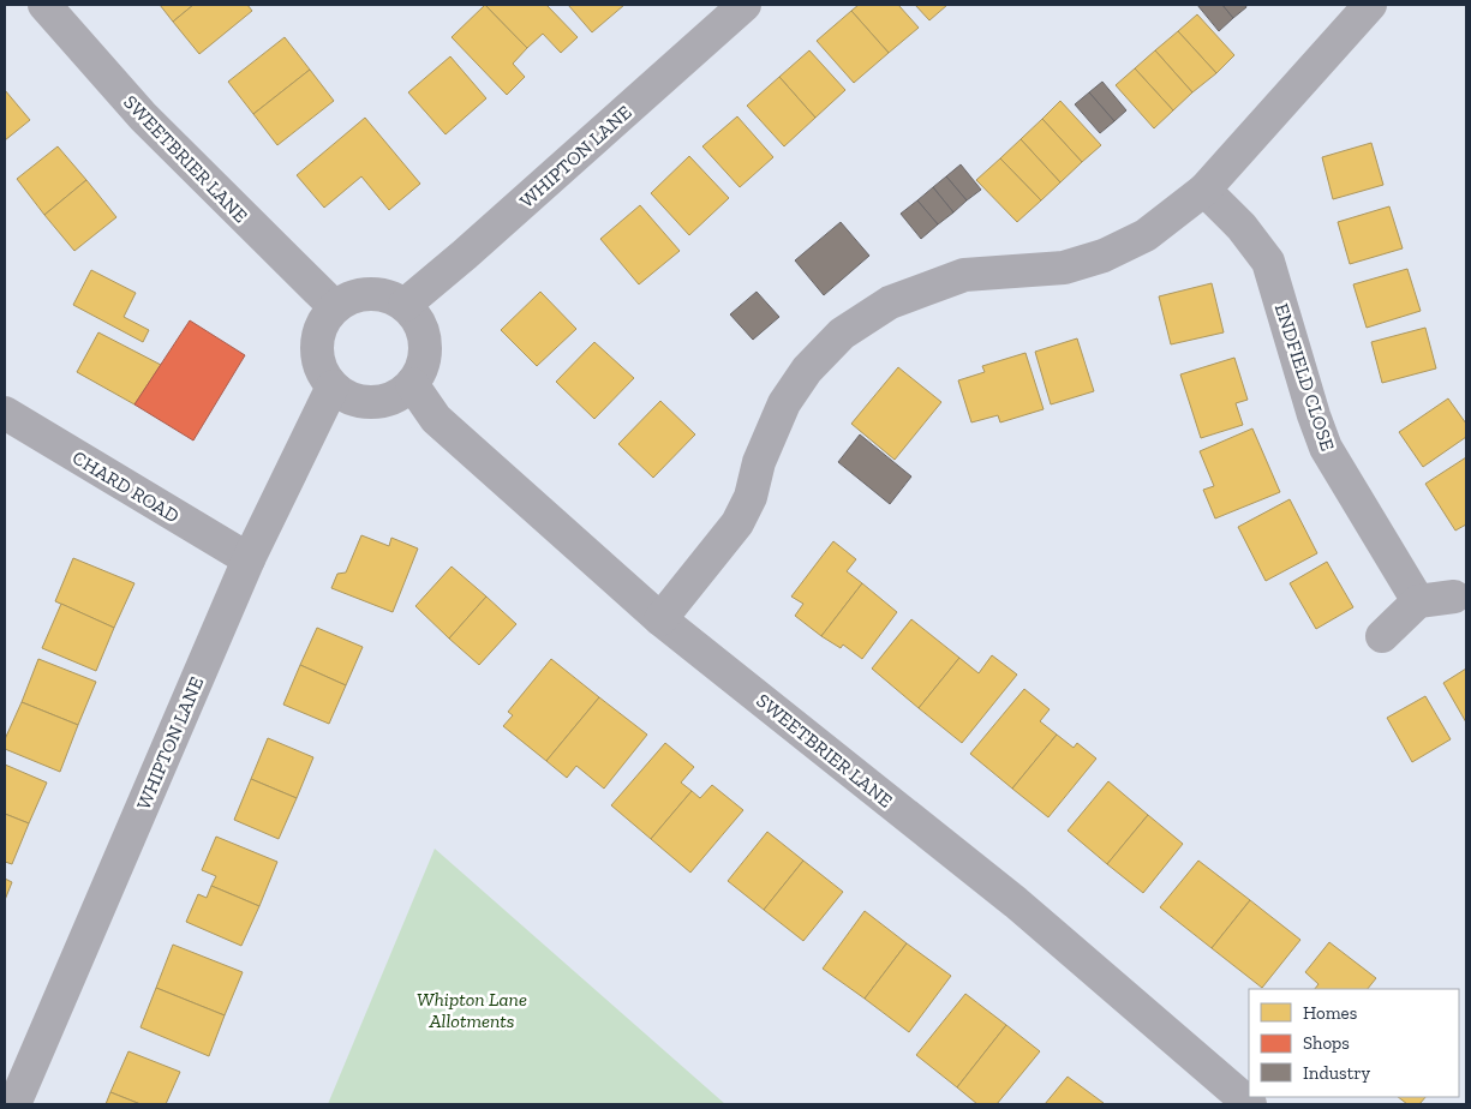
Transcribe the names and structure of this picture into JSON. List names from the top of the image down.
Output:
{
  "streets": {
    "street": [
      "WHIPTON LANE",
      "SWEETBRIER LANE",
      "ENDFIELD CLOSE",
      "CHARD ROAD"
    ]
  },
  "crossings": [
    ["WHIPTON LANE", "SWEETBRIER LANE"],
    ["WHIPTON LANE", "CHARD ROAD"]
  ],
  "parks": ["Whipton Lane Allotments"],
  "legend": ["Homes", "Shops", "Industry"]
}
